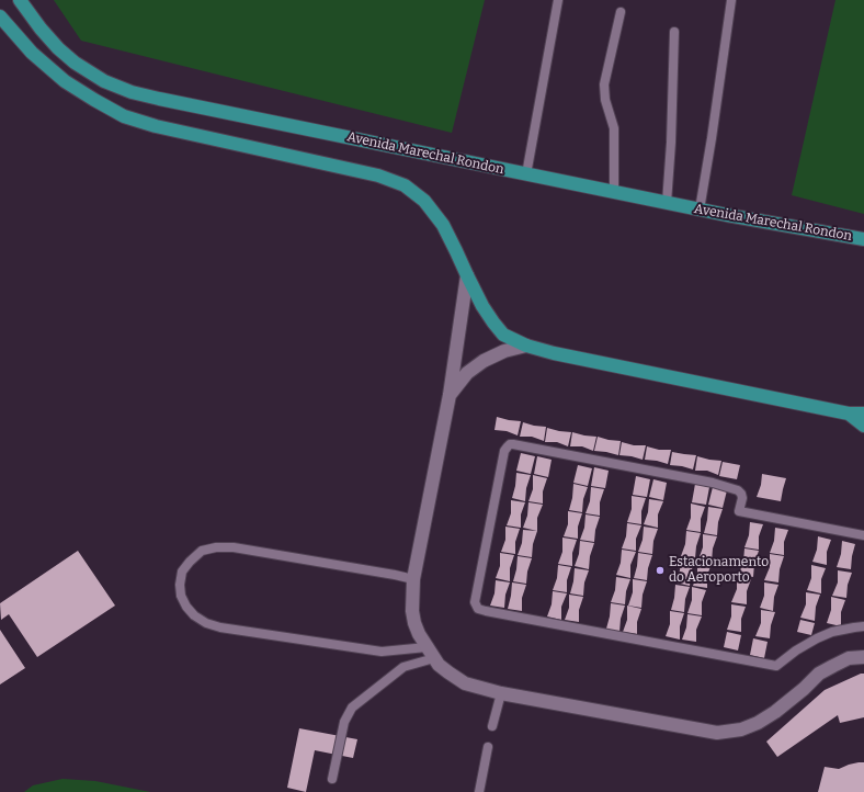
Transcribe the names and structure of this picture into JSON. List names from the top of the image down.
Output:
{
  "streets": {
    "main road": ["Avenida Marechal Rondon"]
  },
  "places": ["Estacionamento do Aeroporto"]
}
